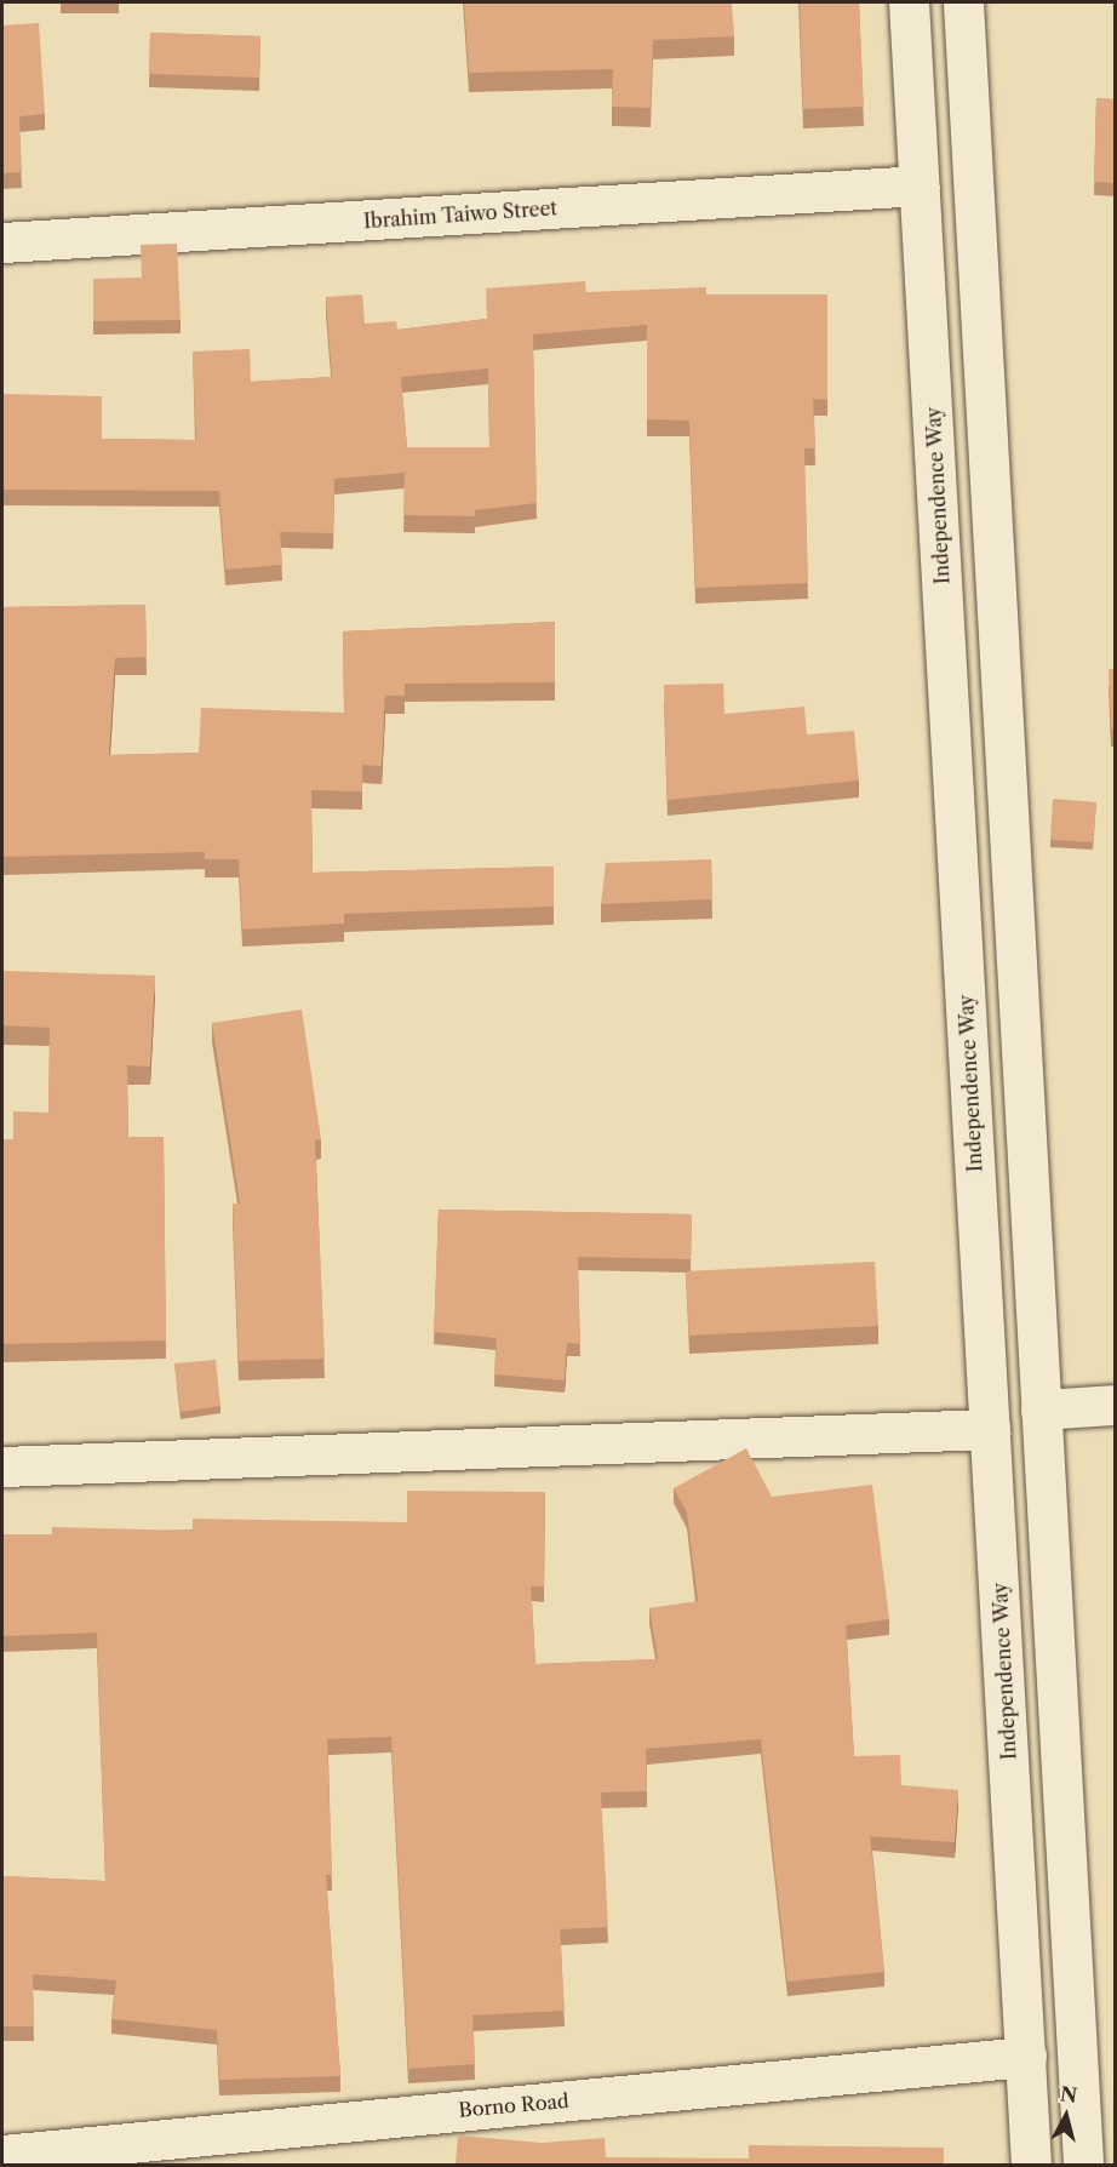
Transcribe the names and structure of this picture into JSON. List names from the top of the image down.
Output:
{
  "streets": {
    "main road": ["Ibrahim Taiwo Street", "Independence Way", "Borno Road"]
  },
  "crossings": [
    ["Ibrahim Taiwo Street", "Independence Way"],
    ["Independence Way", "Borno Road"]
  ],
  "north": "top"
}
